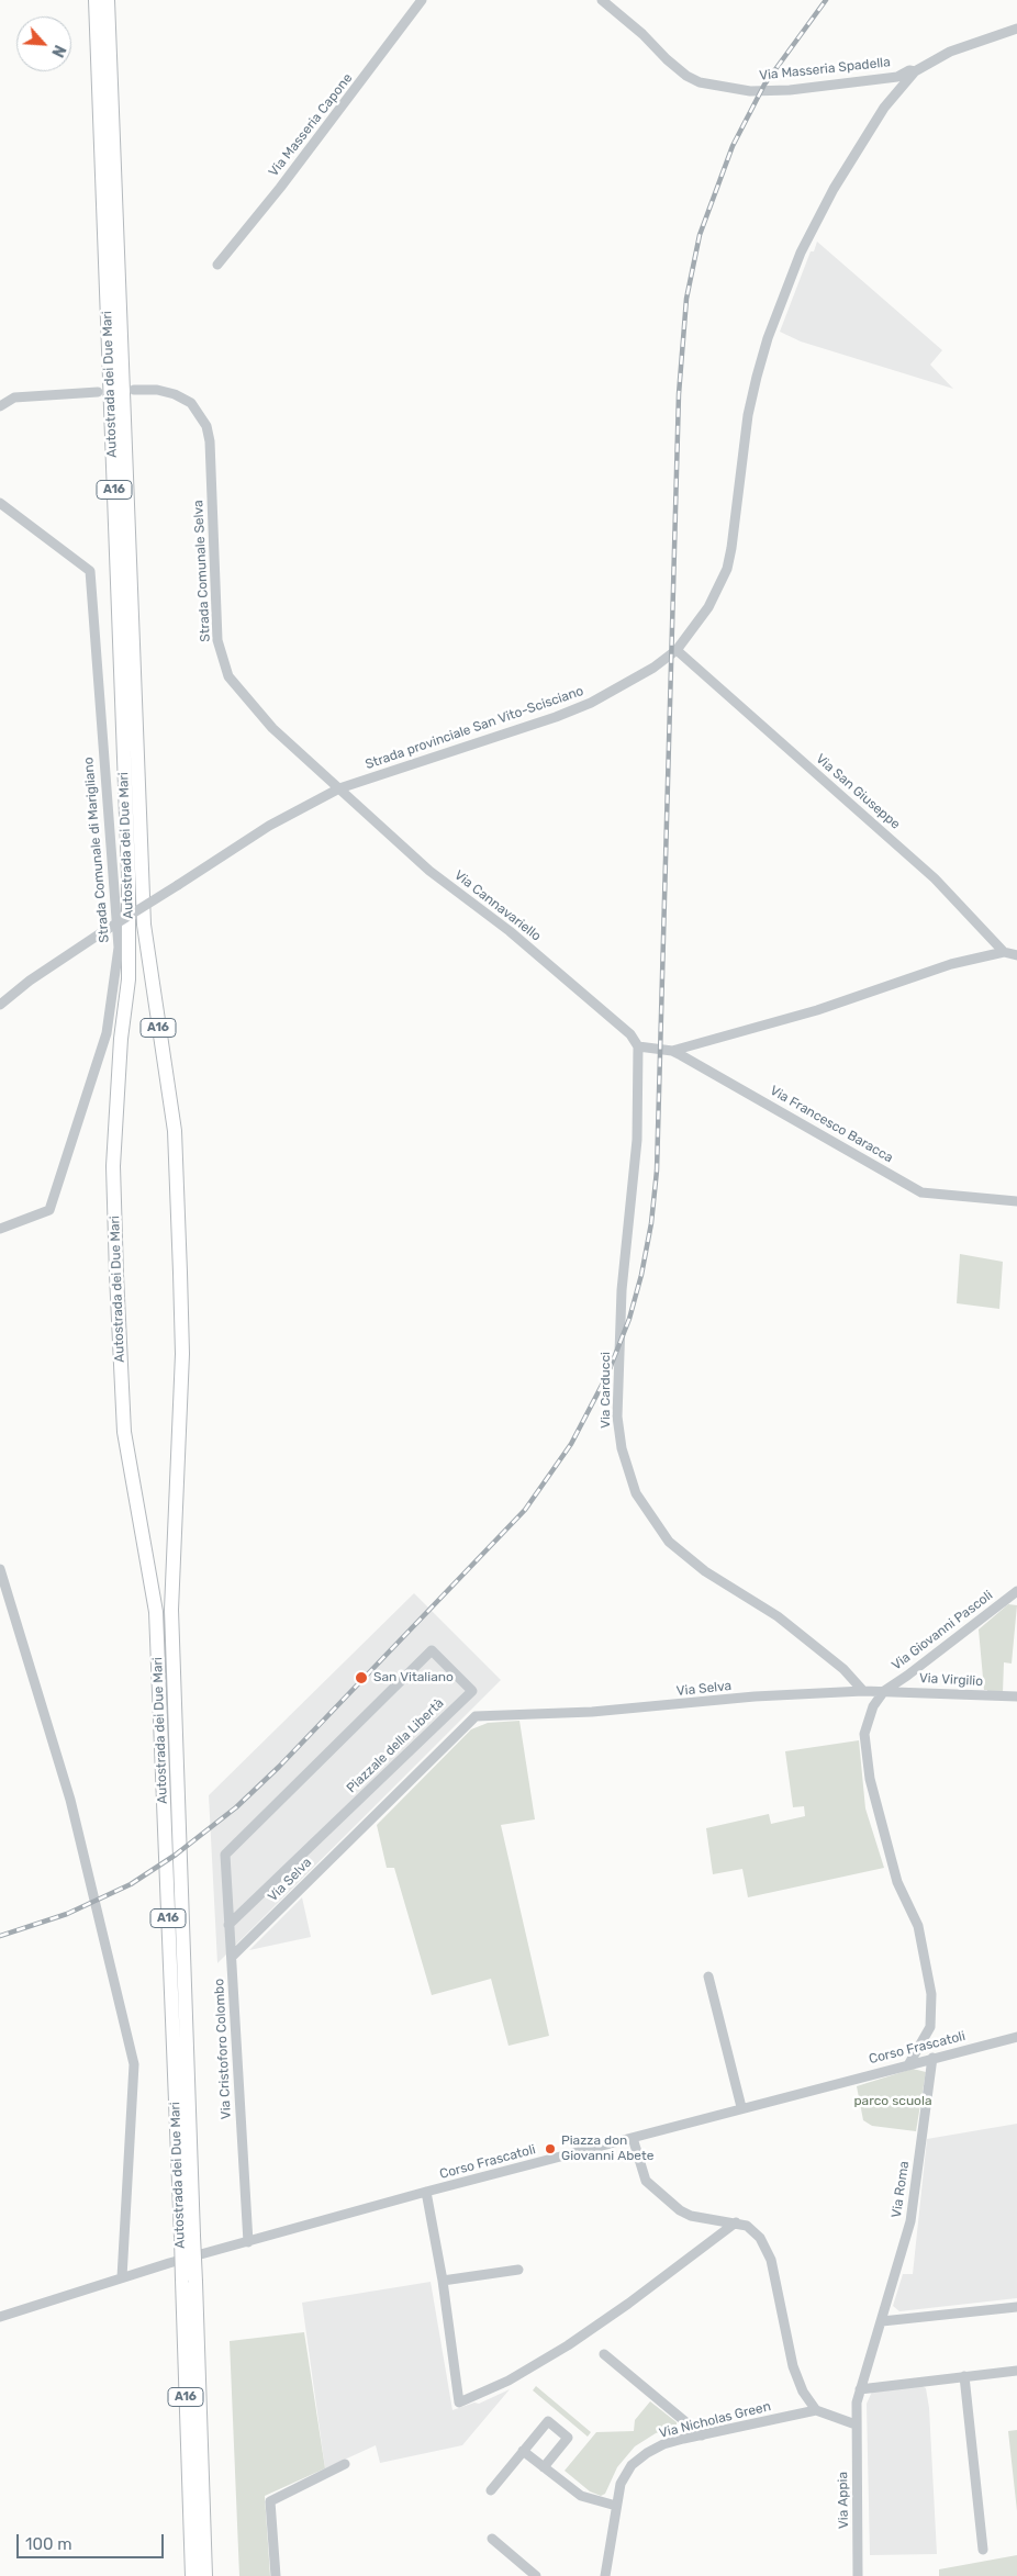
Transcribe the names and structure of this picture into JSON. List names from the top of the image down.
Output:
{
  "streets": {
    "highway": ["Autostrada dei Due Mari", "A16"],
    "street": [
      "Via Masseria Spadella",
      "Via Masseria Capone",
      "Strada Comunale Selva",
      "Strada provinciale San Vito-Scisciano",
      "Via San Giuseppe",
      "Strada Comunale di Marigliano",
      "Via Cannavariello",
      "Via Francesco Baracca",
      "Via Carducci",
      "Via Giovanni Pascoli",
      "Via Virgilio",
      "Via Selva",
      "Piazzale della Libertà",
      "Corso Frascatoli",
      "Via Cristoforo Colombo",
      "Via Roma",
      "Via Nicholas Green",
      "Via Appia"
    ]
  },
  "crossings": [
    ["Via Masseria Spadella", "Strada provinciale San Vito-Scisciano"],
    ["Strada Comunale Selva", "Strada provinciale San Vito-Scisciano"],
    ["Strada Comunale Selva", "Via Cannavariello"],
    ["Strada provinciale San Vito-Scisciano", "Via San Giuseppe"],
    ["Strada provinciale San Vito-Scisciano", "Via Cannavariello"],
    ["Via Cannavariello", "Via Francesco Baracca"],
    ["Via Cannavariello", "Via Carducci"],
    ["Via Francesco Baracca", "Via Carducci"],
    ["Via Carducci", "Via Selva"],
    ["Via Giovanni Pascoli", "Via Virgilio"],
    ["Via Giovanni Pascoli", "Via Selva"],
    ["Via Virgilio", "Via Selva"],
    ["Via Selva", "Via Cristoforo Colombo"],
    ["Piazzale della Libertà", "Via Cristoforo Colombo"],
    ["Corso Frascatoli", "Via Cristoforo Colombo"],
    ["Corso Frascatoli", "Via Roma"],
    ["Via Roma", "Via Appia"]
  ],
  "parks": ["parco scuola"],
  "places": ["San Vitaliano", "Piazza don Giovanni Abete"],
  "scale_bar": "100 m",
  "north": "bottom right"
}
